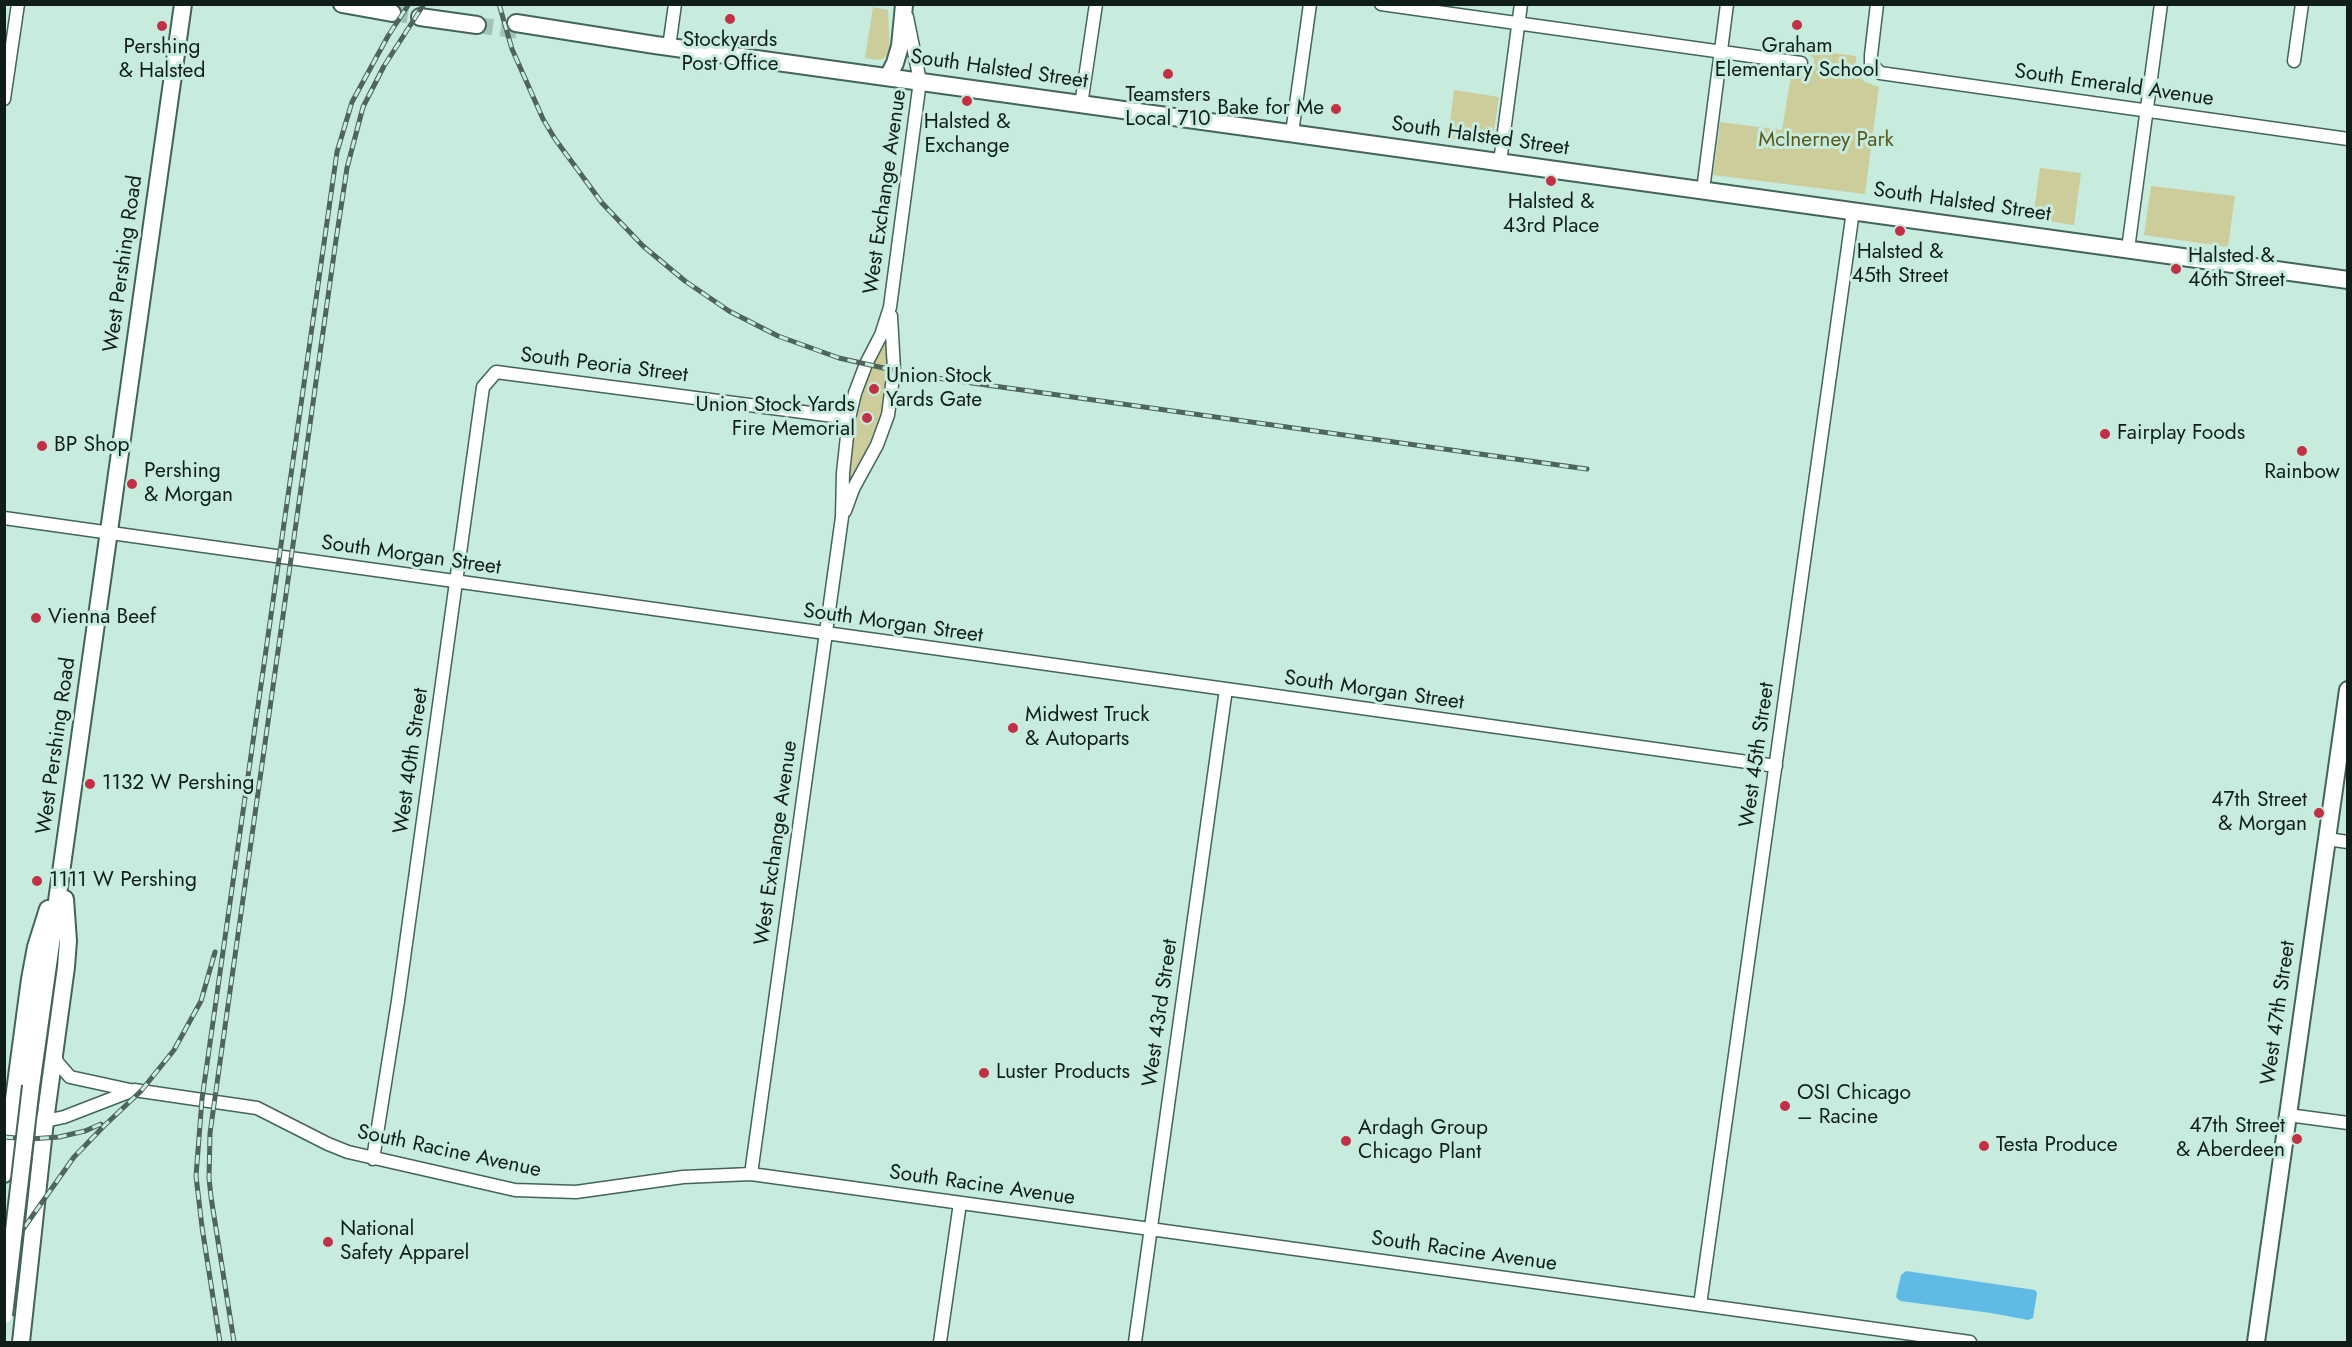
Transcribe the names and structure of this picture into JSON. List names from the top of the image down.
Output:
{
  "streets": {
    "main road": ["South Halsted Street", "West Pershing Road", "West 47th Street"],
    "street": [
      "South Emerald Avenue",
      "West Exchange Avenue",
      "South Peoria Street",
      "South Morgan Street",
      "West 45th Street",
      "West 40th Street",
      "West 43rd Street",
      "South Racine Avenue"
    ]
  },
  "crossings": [
    ["South Halsted Street", "West Exchange Avenue"],
    ["South Halsted Street", "West 45th Street"],
    ["West Exchange Avenue", "South Peoria Street"],
    ["West Exchange Avenue", "South Morgan Street"],
    ["West Exchange Avenue", "South Racine Avenue"],
    ["West Pershing Road", "South Morgan Street"],
    ["South Peoria Street", "West 40th Street"],
    ["South Morgan Street", "West 45th Street"],
    ["South Morgan Street", "West 40th Street"],
    ["South Morgan Street", "West 43rd Street"],
    ["West 45th Street", "South Racine Avenue"],
    ["West 40th Street", "South Racine Avenue"],
    ["West 43rd Street", "South Racine Avenue"]
  ],
  "parks": ["McInerney Park"],
  "places": [
    "Stockyards Post Office",
    "Graham Elementary School",
    "Pershing & Halsted",
    "Teamsters Local 710",
    "Halsted & Exchange",
    "Bake for Me",
    "Halsted & 43rd Place",
    "Halsted & 45th Street",
    "Halsted & 46th Street",
    "Union Stock Yards Gate",
    "Union Stock Yards Fire Memorial",
    "Fairplay Foods",
    "BP Shop",
    "Rainbow",
    "Pershing & Morgan",
    "Vienna Beef",
    "Midwest Truck & Autoparts",
    "1132 W Pershing",
    "47th Street & Morgan",
    "1111 W Pershing",
    "Luster Products",
    "OSI Chicago – Racine",
    "47th Street & Aberdeen",
    "Ardagh Group Chicago Plant",
    "Testa Produce",
    "National Safety Apparel"
  ]
}
